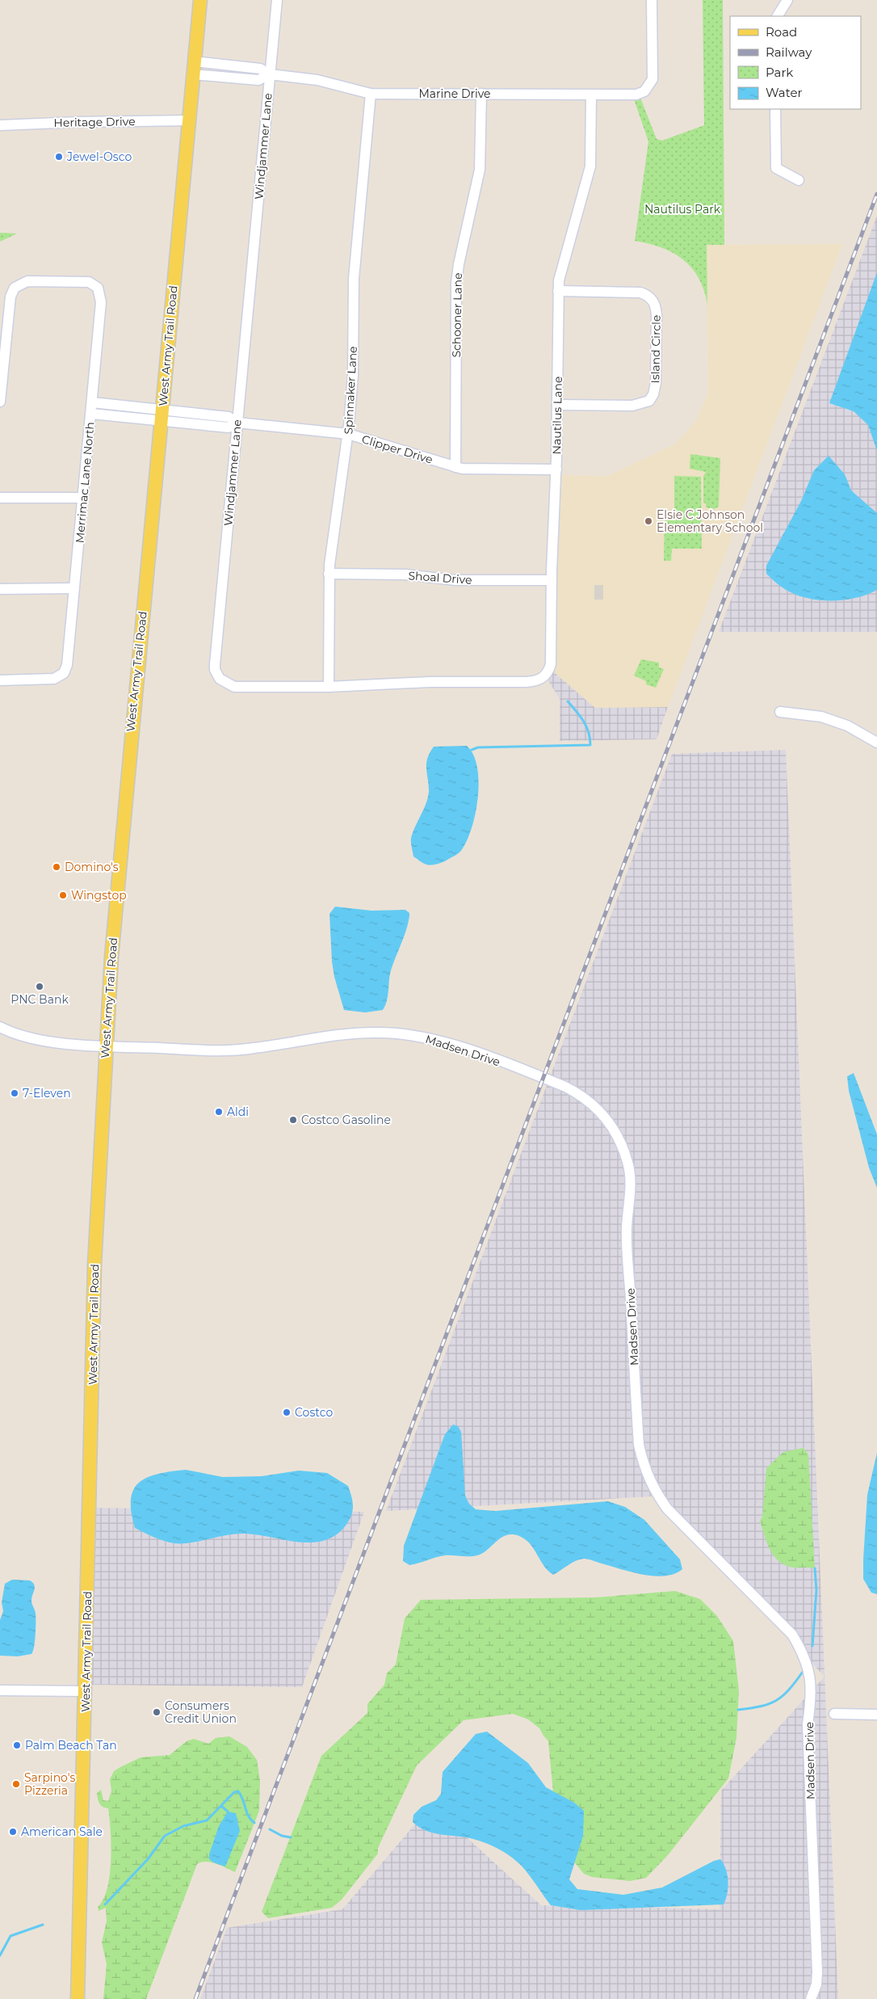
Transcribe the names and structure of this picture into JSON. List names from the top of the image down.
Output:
{
  "streets": {
    "main road": ["West Army Trail Road"],
    "street": [
      "Marine Drive",
      "Heritage Drive",
      "Windjammer Lane",
      "Schooner Lane",
      "Island Circle",
      "Spinnaker Lane",
      "Nautilus Lane",
      "Clipper Drive",
      "Merrimac Lane North",
      "Shoal Drive",
      "Madsen Drive"
    ]
  },
  "crossings": [
    ["Marine Drive", "Windjammer Lane"],
    ["Marine Drive", "Schooner Lane"],
    ["Marine Drive", "West Army Trail Road"],
    ["Marine Drive", "Spinnaker Lane"],
    ["Marine Drive", "Nautilus Lane"],
    ["Heritage Drive", "West Army Trail Road"],
    ["Windjammer Lane", "Spinnaker Lane"],
    ["Windjammer Lane", "Nautilus Lane"],
    ["Windjammer Lane", "Clipper Drive"],
    ["Schooner Lane", "Clipper Drive"],
    ["West Army Trail Road", "Clipper Drive"],
    ["West Army Trail Road", "Madsen Drive"],
    ["Island Circle", "Nautilus Lane"],
    ["Spinnaker Lane", "Clipper Drive"],
    ["Spinnaker Lane", "Shoal Drive"],
    ["Nautilus Lane", "Clipper Drive"],
    ["Nautilus Lane", "Shoal Drive"],
    ["Clipper Drive", "Merrimac Lane North"]
  ],
  "parks": ["Nautilus Park"],
  "places": [
    "Jewel-Osco",
    "Elsie C Johnson Elementary School",
    "Domino's",
    "Wingstop",
    "PNC Bank",
    "7-Eleven",
    "Aldi",
    "Costco Gasoline",
    "Costco",
    "Consumers Credit Union",
    "Palm Beach Tan",
    "Sarpino's Pizzeria",
    "American Sale"
  ],
  "legend": [
    "Road",
    "Railway",
    "Park",
    "Water"
  ]
}
